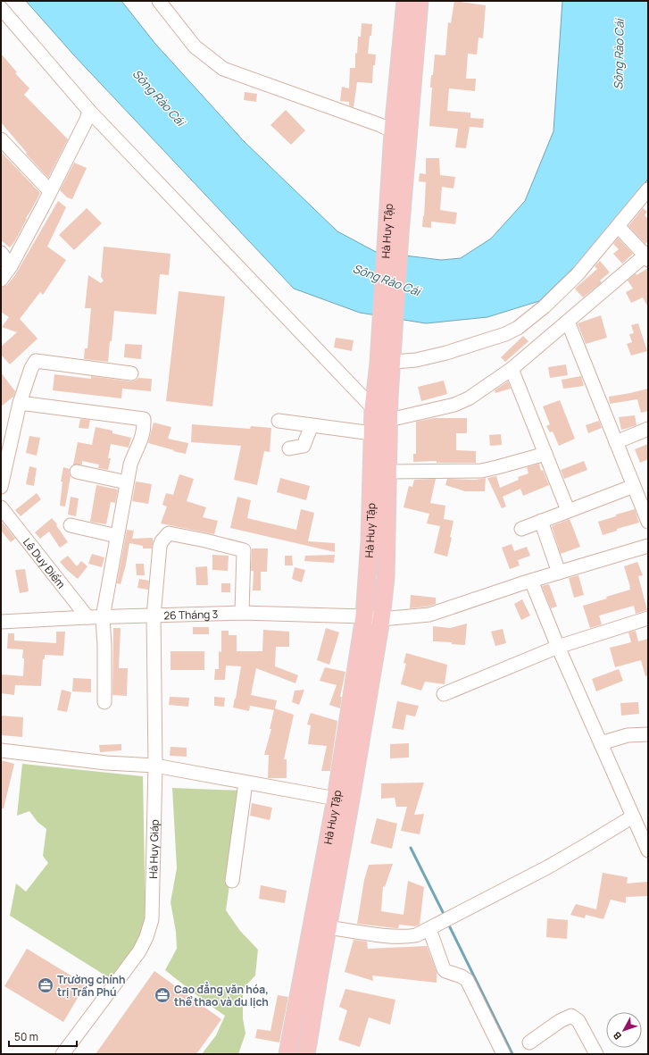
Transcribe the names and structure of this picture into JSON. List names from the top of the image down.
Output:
{
  "streets": {
    "main road": ["Hà Huy Tập"],
    "street": ["Lê Duy Điếm", "26 Tháng 3", "Hà Huy Giáp"]
  },
  "crossings": [
    ["Hà Huy Tập", "26 Tháng 3"],
    ["Lê Duy Điếm", "26 Tháng 3"],
    ["26 Tháng 3", "Hà Huy Giáp"]
  ],
  "water": ["Sông Rào Cái"],
  "places": {
    "office": ["Trường chính trị Trần Phú", "Cao đẳng văn hóa, thể thao và du lịch"]
  },
  "scale_bar": "50 m",
  "north": "bottom left"
}
